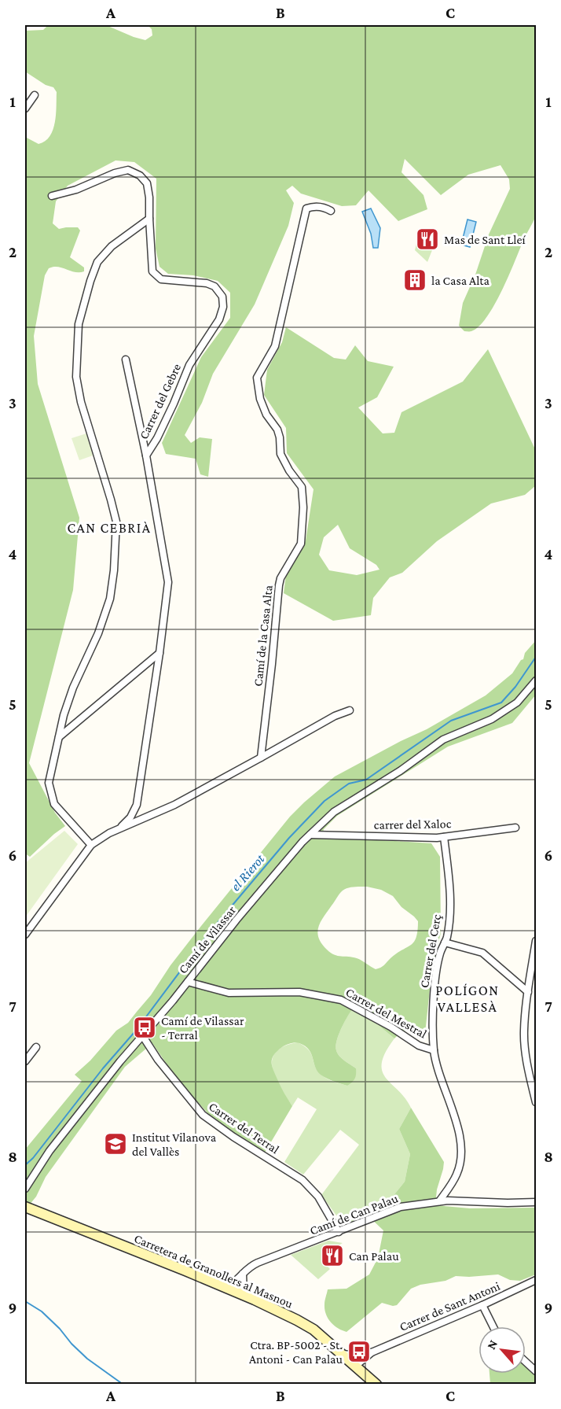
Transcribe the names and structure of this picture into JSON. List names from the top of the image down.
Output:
{
  "streets": {
    "main road": ["Carretera de Granollers al Masnou"],
    "street": [
      "Carrer del Gebre",
      "Camí de la Casa Alta",
      "carrer del Xaloc",
      "Camí de Vilassar",
      "Carrer del Cerç",
      "Carrer del Mestral",
      "Carrer del Terral",
      "Camí de Can Palau",
      "Carrer de Sant Antoni"
    ]
  },
  "crossings": [
    ["carrer del Xaloc", "Camí de Vilassar"],
    ["carrer del Xaloc", "Carrer del Cerç"],
    ["Camí de Vilassar", "Carrer del Mestral"],
    ["Camí de Vilassar", "Carrer del Terral"],
    ["Carrer del Cerç", "Carrer del Mestral"],
    ["Carrer del Cerç", "Camí de Can Palau"],
    ["Carrer del Terral", "Camí de Can Palau"],
    ["Camí de Can Palau", "Carretera de Granollers al Masnou"],
    ["Carretera de Granollers al Masnou", "Carrer de Sant Antoni"]
  ],
  "districts": ["CAN CEBRIÀ", "POLÍGON VALLESÀ"],
  "water": ["el Rierot"],
  "places": {
    "restaurant": ["Mas de Sant Lleí", "Can Palau"],
    "building": ["la Casa Alta"],
    "bus stop": ["Camí de Vilassar - Terral", "Ctra. BP-5002 - St. Antoni - Can Palau"],
    "school or university": ["Institut Vilanova del Vallès"]
  },
  "north": "top left",
  "grid": {
    "columns": ["A", "B", "C"],
    "rows": [
      "1",
      "2",
      "3",
      "4",
      "5",
      "6",
      "7",
      "8",
      "9"
    ]
  }
}
